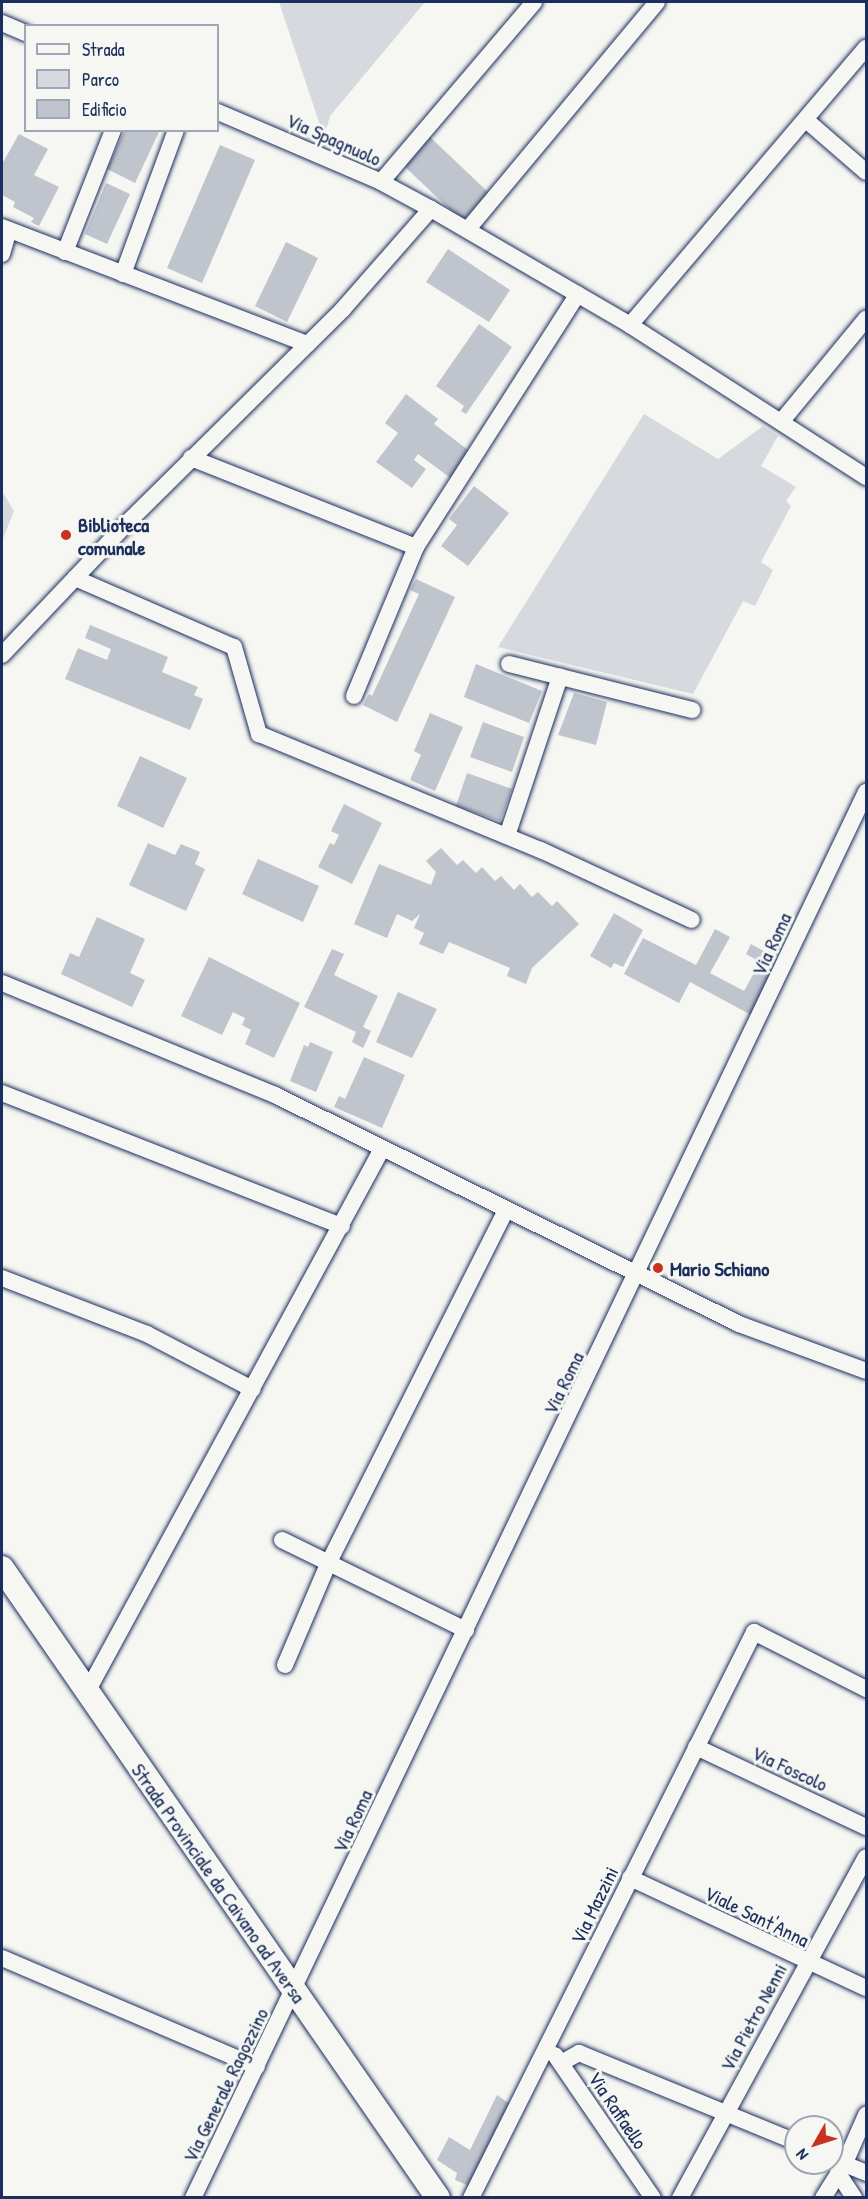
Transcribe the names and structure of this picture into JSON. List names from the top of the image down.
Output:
{
  "streets": {
    "main road": ["Strada Provinciale da Caivano ad Aversa"],
    "street": [
      "Via Spagnuolo",
      "Via Roma",
      "Via Foscolo",
      "Via Mazzini",
      "Viale Sant'Anna",
      "Via Pietro Nenni",
      "Via Generale Ragozzino",
      "Via Raffaello"
    ]
  },
  "crossings": [
    ["Via Roma", "Strada Provinciale da Caivano ad Aversa"],
    ["Via Roma", "Via Generale Ragozzino"],
    ["Via Foscolo", "Via Mazzini"],
    ["Strada Provinciale da Caivano ad Aversa", "Via Generale Ragozzino"],
    ["Via Mazzini", "Viale Sant'Anna"],
    ["Via Mazzini", "Via Raffaello"],
    ["Viale Sant'Anna", "Via Pietro Nenni"]
  ],
  "places": ["Biblioteca comunale", "Mario Schiano"],
  "legend": ["Strada", "Parco", "Edificio"],
  "north": "bottom left"
}
